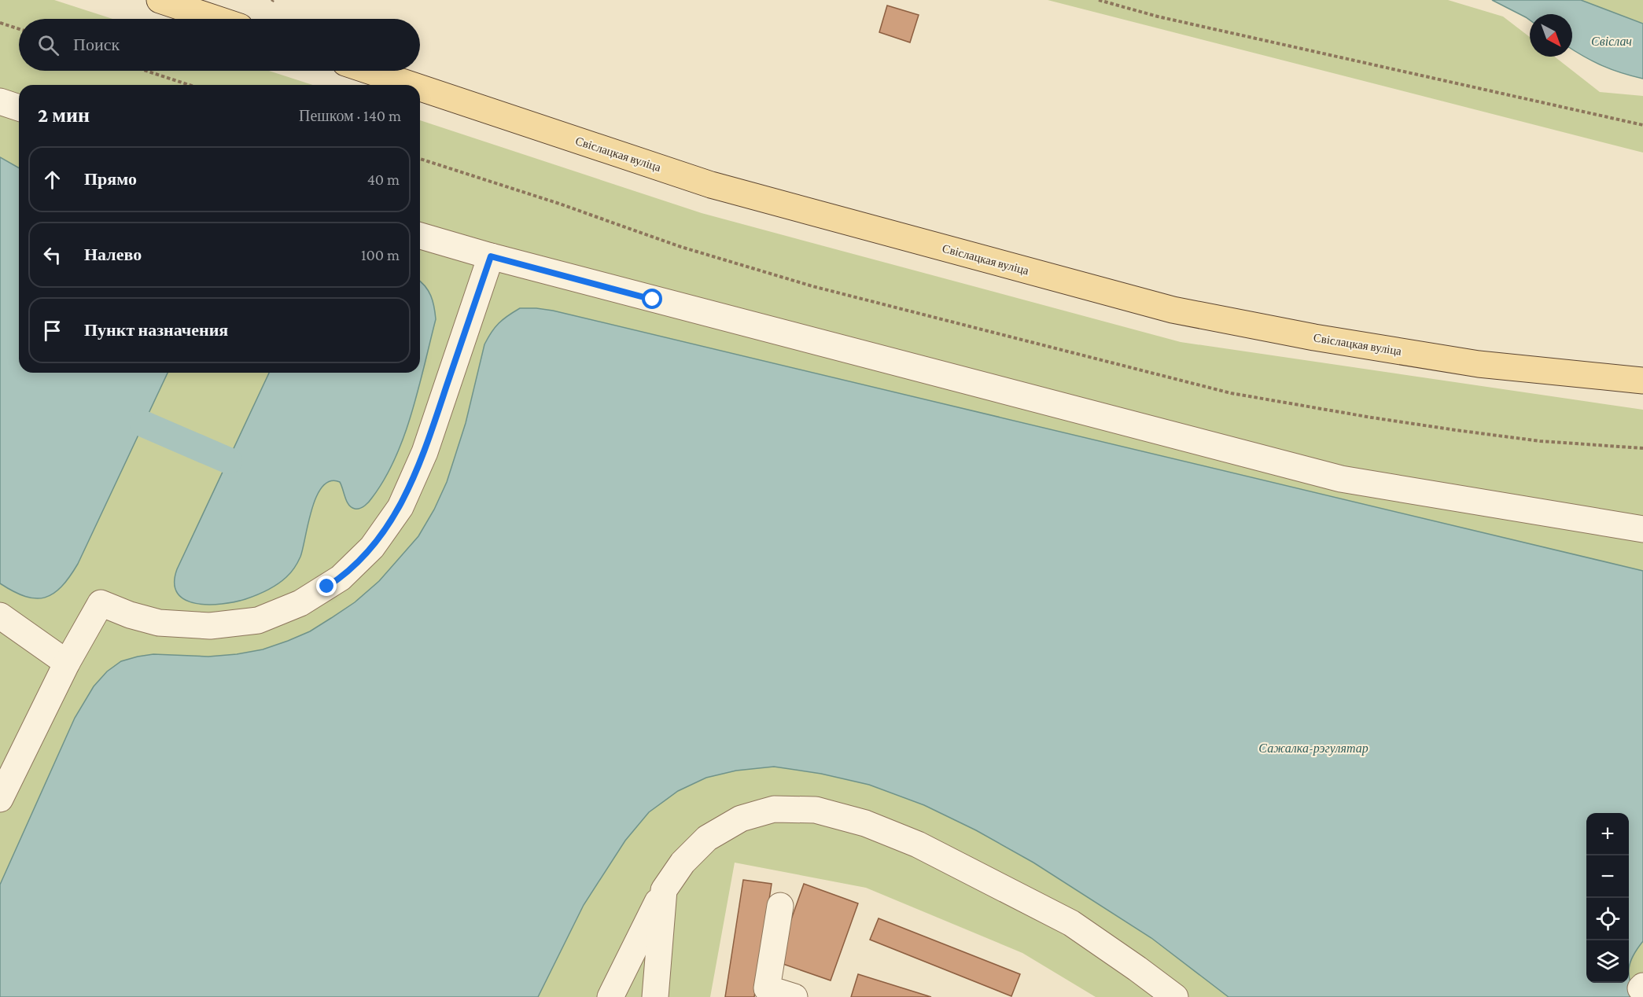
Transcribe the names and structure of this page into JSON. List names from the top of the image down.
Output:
{
  "streets": {
    "main road": ["Свіслацкая вуліца"]
  },
  "water": ["Свіслач", "Сажалка-рэгулятар"],
  "north": "bottom right",
  "page": {
    "search": "Поиск",
    "heading": ["2 мин", "Пешком · 140 m"],
    "list": [
      ["Прямо", "40 m"],
      ["Налево", "100 m"],
      "Пункт назначения"
    ],
    "map_buttons": ["+", "−"]
  }
}
